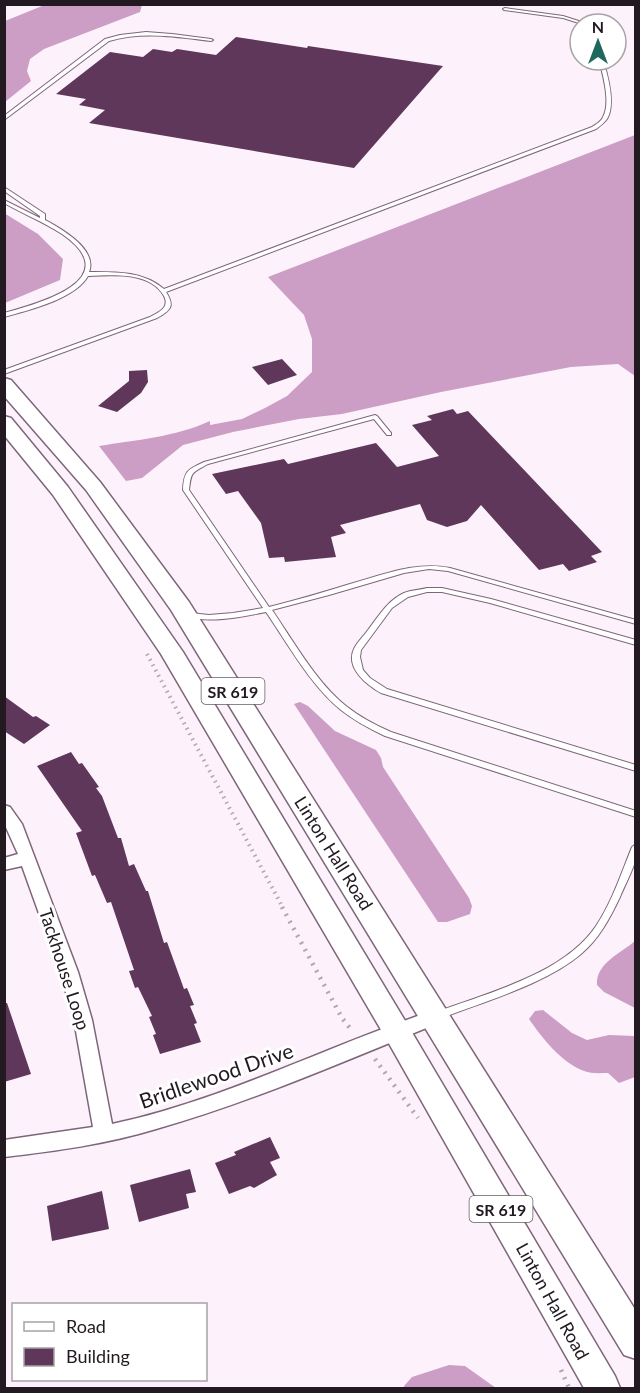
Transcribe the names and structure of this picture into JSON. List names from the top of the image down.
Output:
{
  "streets": {
    "main road": ["SR 619", "Linton Hall Road"],
    "street": ["Tackhouse Loop", "Bridlewood Drive"]
  },
  "crossings": [
    ["Linton Hall Road", "Bridlewood Drive"],
    ["Tackhouse Loop", "Bridlewood Drive"]
  ],
  "legend": ["Road", "Building"],
  "north": "top"
}
